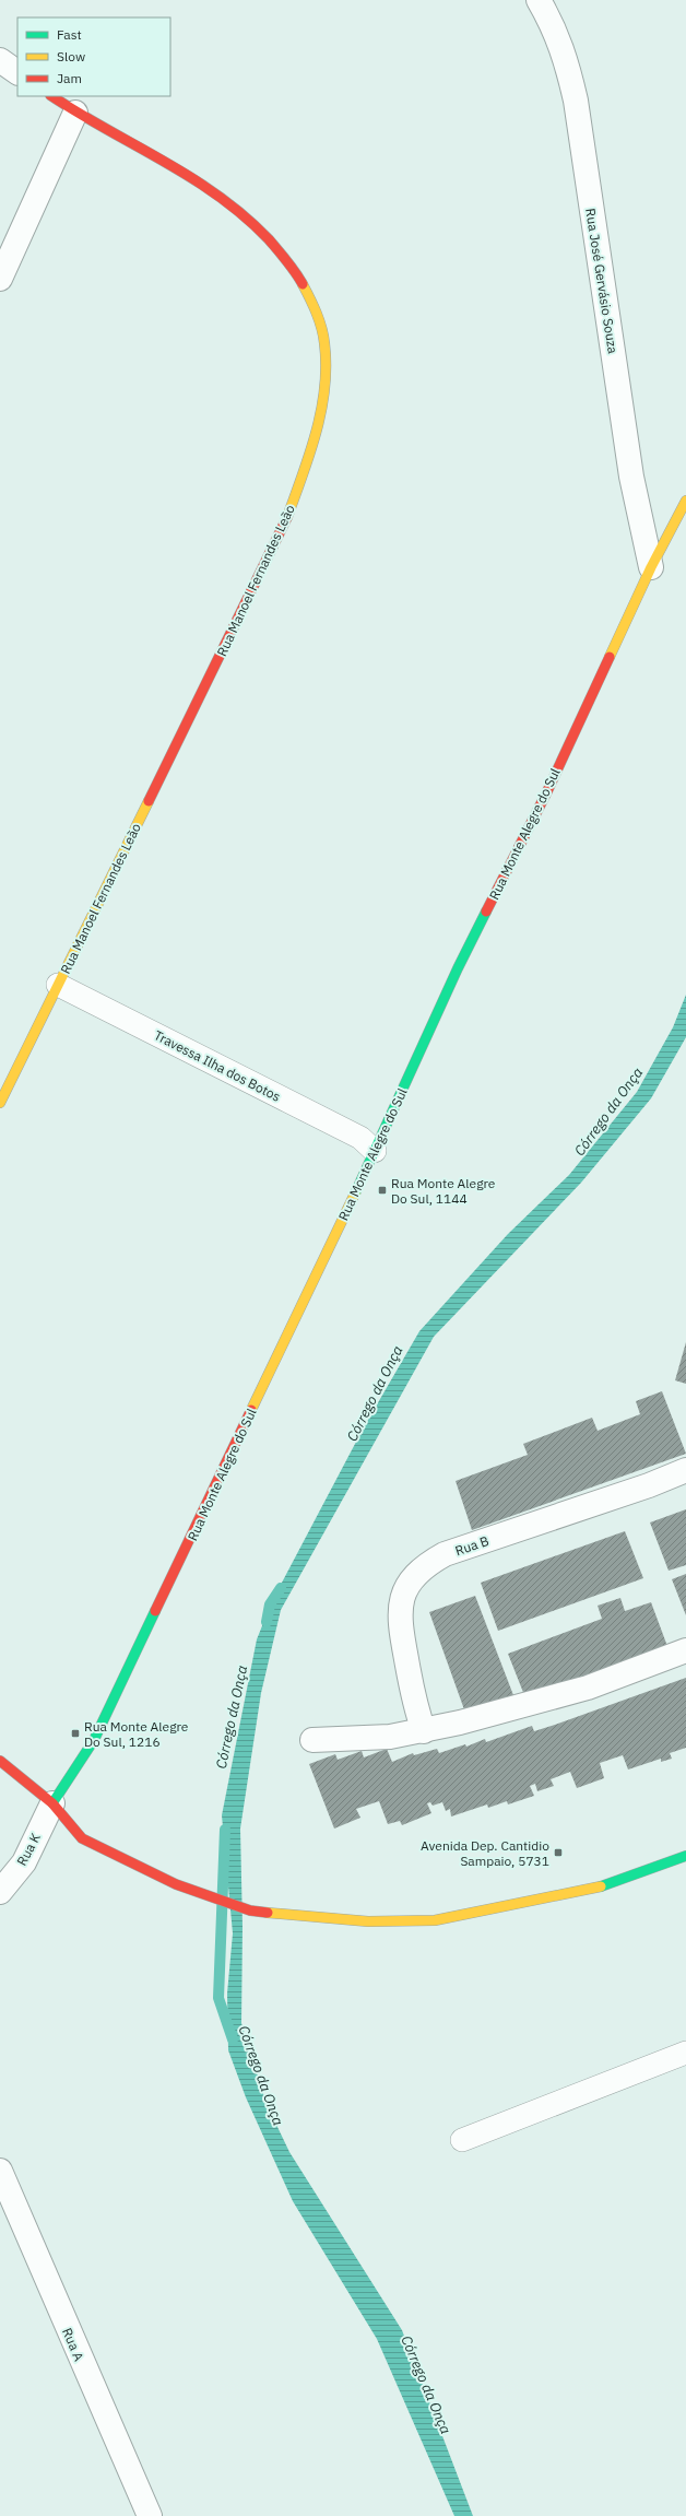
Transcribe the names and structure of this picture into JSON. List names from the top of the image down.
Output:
{
  "streets": {
    "street": [
      "Rua José Gervásio Souza",
      "Rua Manoel Fernandes Leão",
      "Rua Monte Alegre do Sul",
      "Rua B",
      "Rua K",
      "Rua A"
    ],
    "lane": ["Travessa Ilha dos Botos"]
  },
  "crossings": [
    ["Rua José Gervásio Souza", "Rua Monte Alegre do Sul"],
    ["Rua Manoel Fernandes Leão", "Travessa Ilha dos Botos"],
    ["Rua Monte Alegre do Sul", "Travessa Ilha dos Botos"],
    ["Rua Monte Alegre do Sul", "Rua K"]
  ],
  "water": ["Córrego da Onça"],
  "places": {
    "transit": ["Rua Monte Alegre Do Sul, 1144", "Rua Monte Alegre Do Sul, 1216", "Avenida Dep. Cantidio Sampaio, 5731"]
  },
  "legend": ["Fast", "Slow", "Jam"]
}
